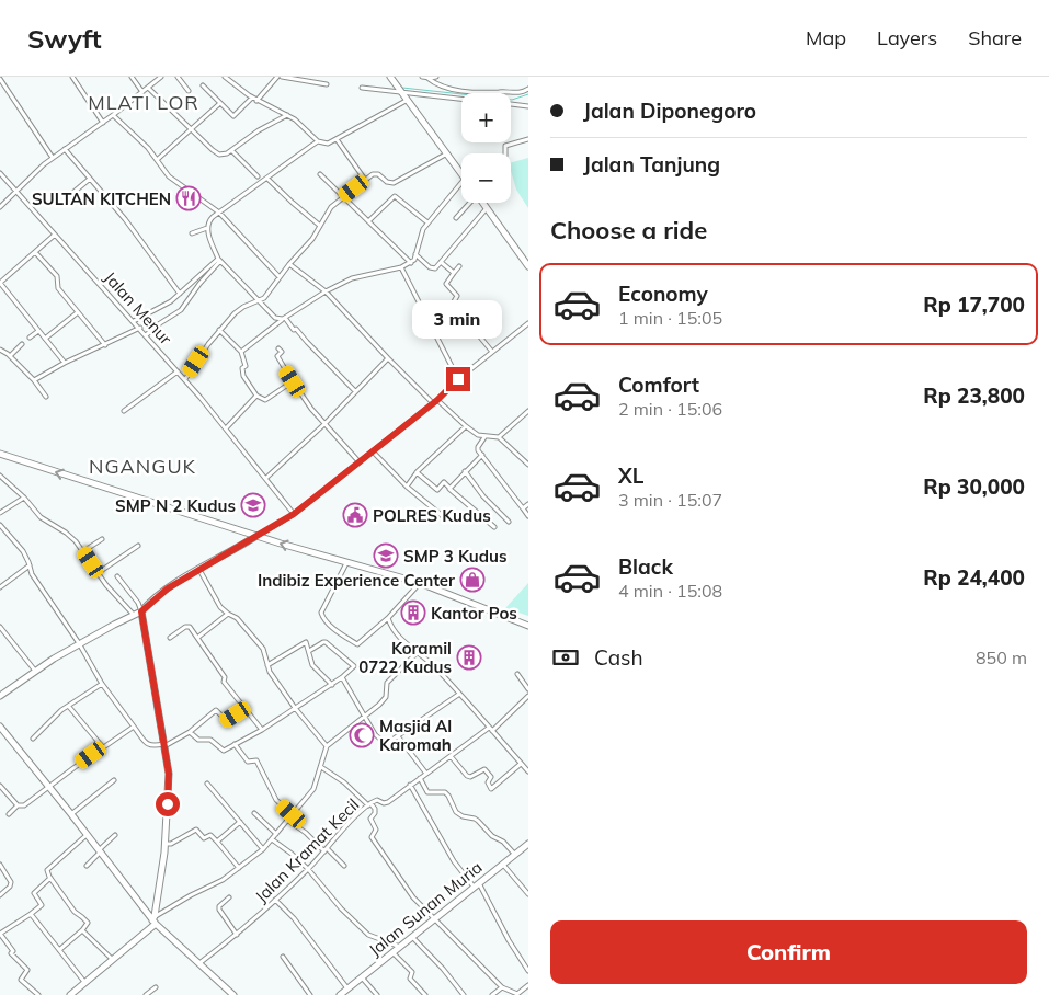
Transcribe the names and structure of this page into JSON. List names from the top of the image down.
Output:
{
  "streets": {
    "main road": ["Jalan Sunan Muria"],
    "street": ["Jalan Menur", "Jalan Kramat Kecil"]
  },
  "districts": ["MLATI LOR", "NGANGUK"],
  "places": {
    "restaurant": ["SULTAN KITCHEN"],
    "school or university": ["SMP N 2 Kudus", "SMP 3 Kudus"],
    "public building": ["POLRES Kudus"],
    "shop": ["Indibiz Experience Center"],
    "building": ["Kantor Pos", "Koramil 0722 Kudus"],
    "mosque": ["Masjid Al Karomah"]
  },
  "page": {
    "header": "Swyft",
    "nav": ["Map", "Layers", "Share"],
    "banner": ["Jalan Diponegoro", "Jalan Tanjung"],
    "map_buttons": ["+", "−"],
    "heading": "Choose a ride",
    "list": [
      {
        "name": "Economy",
        "note": "1 min · 15:05",
        "value": "Rp 17,700"
      },
      {
        "name": "Comfort",
        "note": "2 min · 15:06",
        "value": "Rp 23,800"
      },
      {
        "name": "XL",
        "note": "3 min · 15:07",
        "value": "Rp 30,000"
      },
      {
        "name": "Black",
        "note": "4 min · 15:08",
        "value": "Rp 24,400"
      }
    ],
    "bubble": "3 min",
    "pay": ["Cash", "850 m"],
    "buttons": "Confirm"
  }
}
